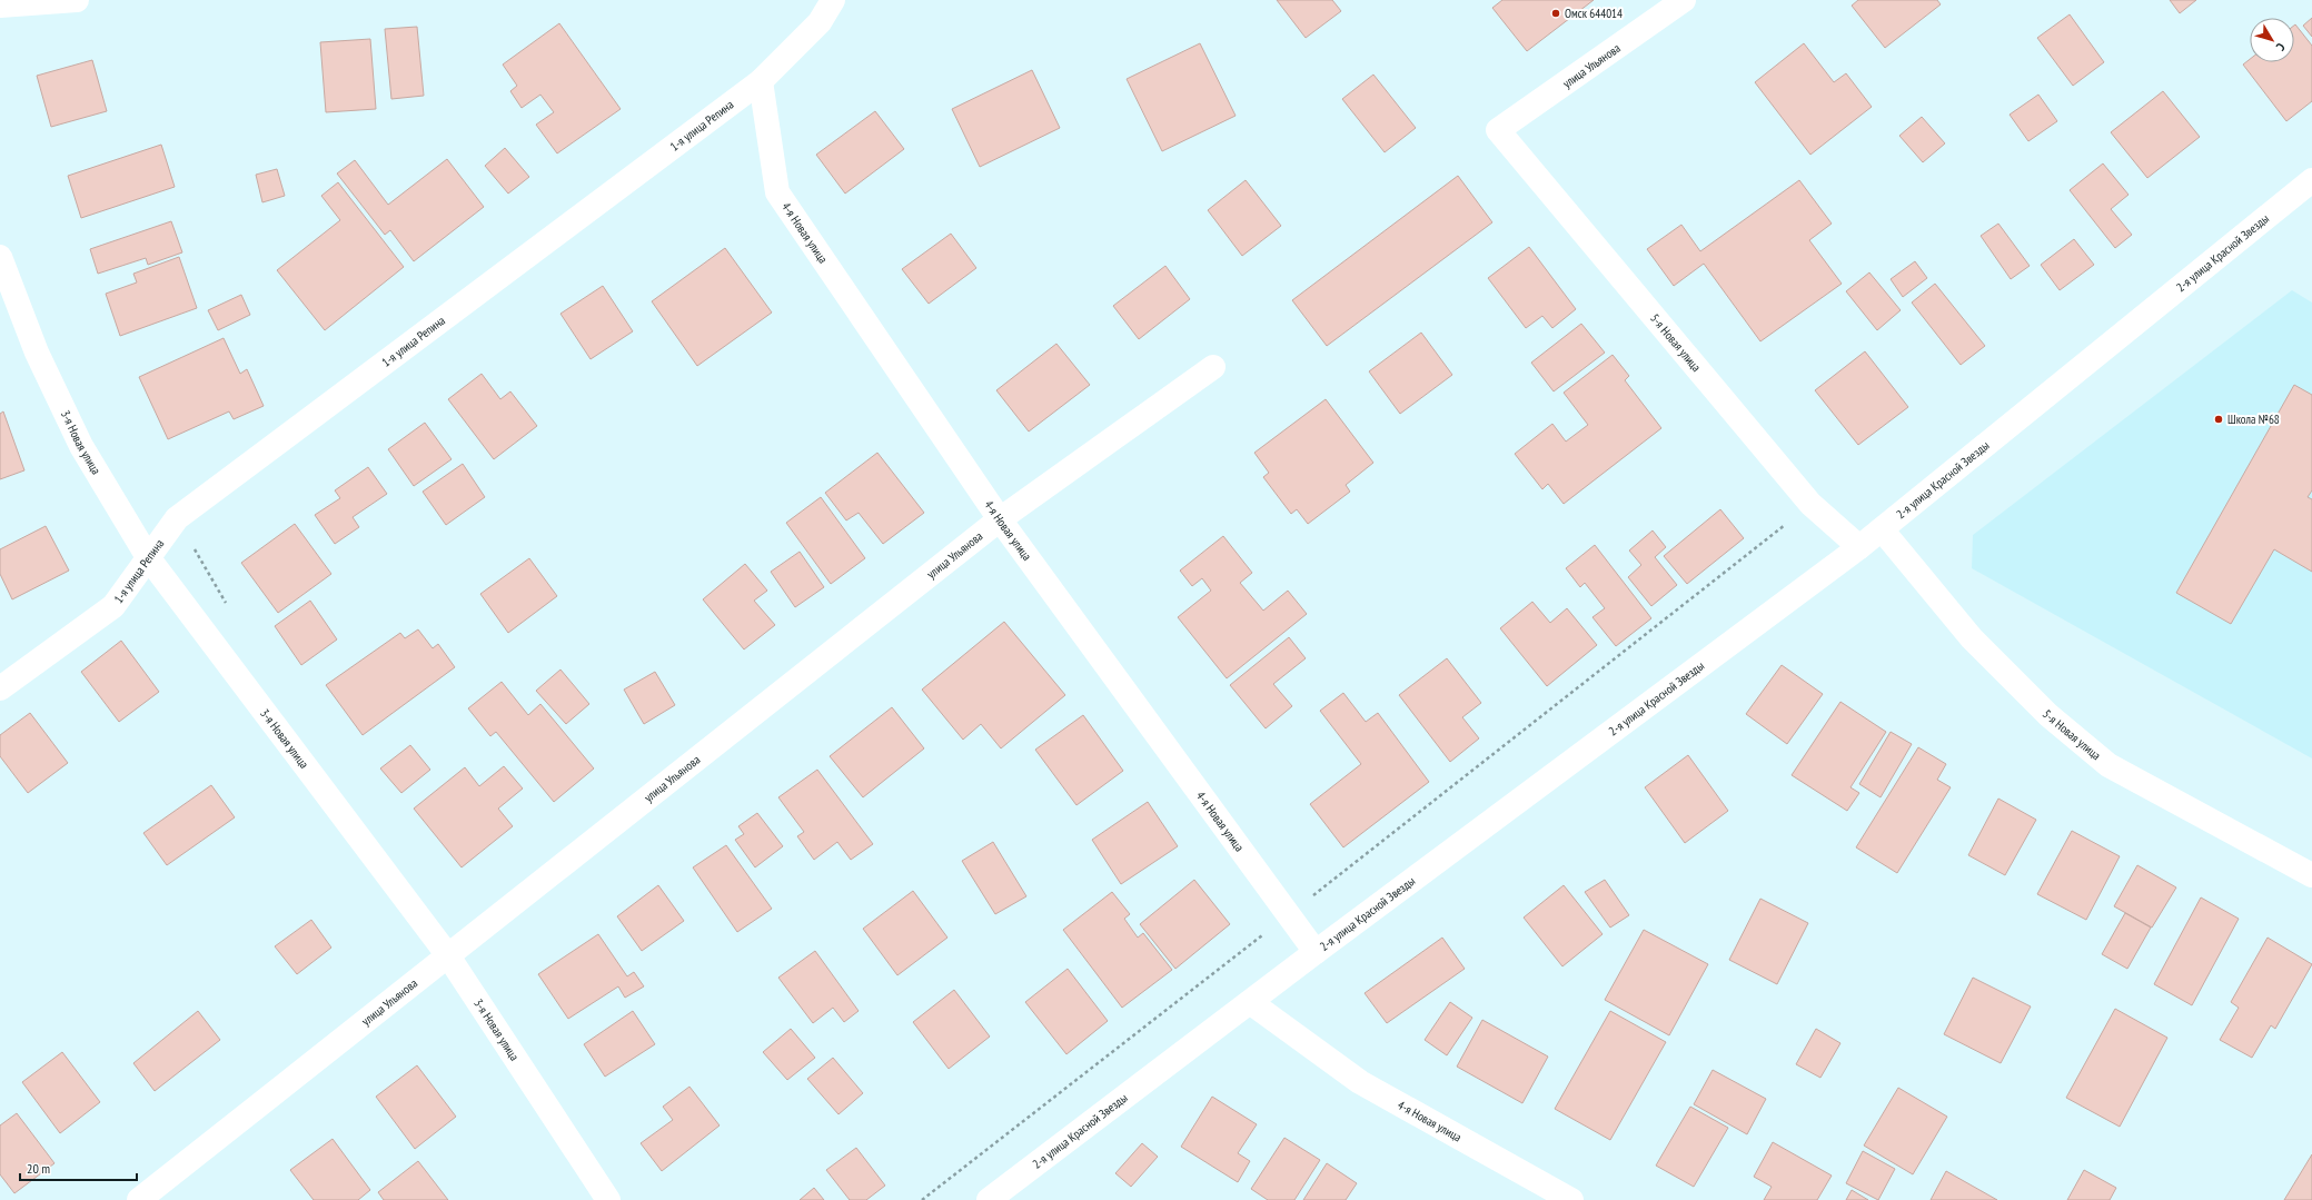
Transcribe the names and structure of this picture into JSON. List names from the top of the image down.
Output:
{
  "streets": {
    "street": [
      "улица Ульянова",
      "1-я улица Репина",
      "4-я Новая улица",
      "2-я улица Красной Звезды",
      "5-я Новая улица",
      "3-я Новая улица"
    ]
  },
  "crossings": [
    ["улица Ульянова", "4-я Новая улица"],
    ["улица Ульянова", "5-я Новая улица"],
    ["улица Ульянова", "3-я Новая улица"],
    ["1-я улица Репина", "4-я Новая улица"],
    ["1-я улица Репина", "3-я Новая улица"],
    ["4-я Новая улица", "2-я улица Красной Звезды"],
    ["2-я улица Красной Звезды", "5-я Новая улица"]
  ],
  "places": ["Омск 644014", "Школа №68"],
  "scale_bar": "20 m",
  "north": "bottom right"
}
